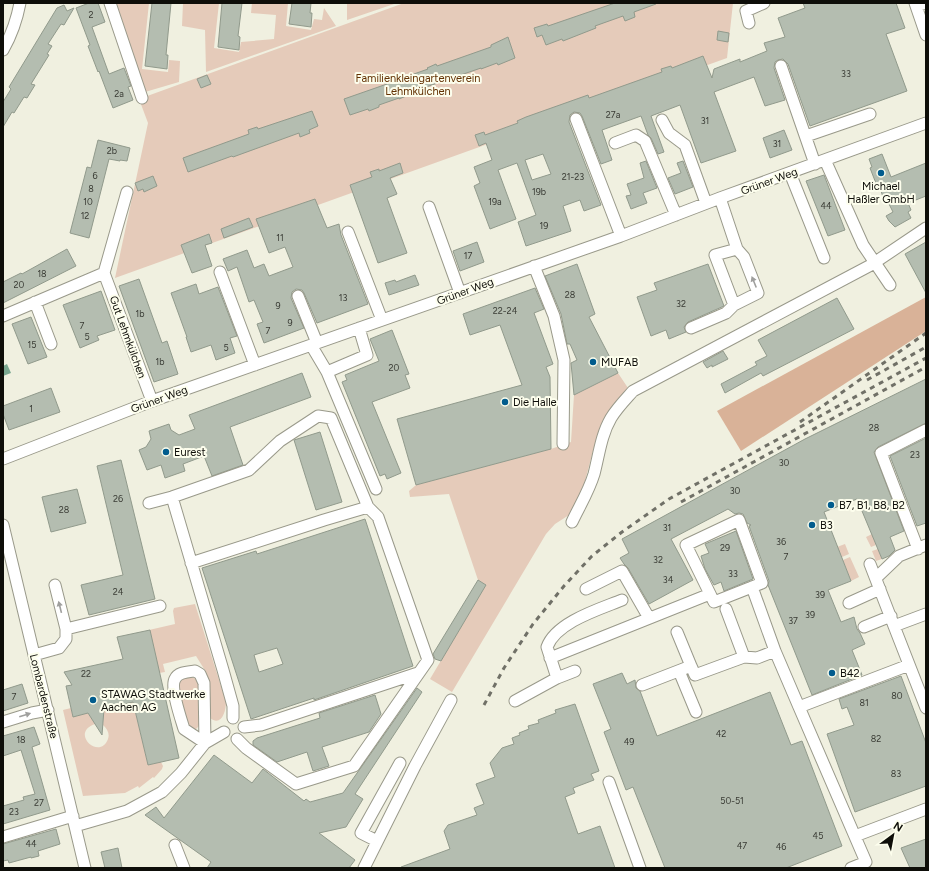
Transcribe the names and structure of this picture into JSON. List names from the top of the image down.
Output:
{
  "streets": {
    "street": ["Grüner Weg", "Gut Lehmkülchen", "Lombardenstraße"]
  },
  "crossings": [
    ["Grüner Weg", "Gut Lehmkülchen"]
  ],
  "parks": ["Familienkleingartenverein Lehmkülchen"],
  "places": [
    "Michael Haßler GmbH",
    "MUFAB",
    "Die Halle",
    "Eurest",
    "B7, B1, B8, B2",
    "B3",
    "B42",
    "STAWAG Stadtwerke Aachen AG"
  ],
  "house_numbers": [
    "2",
    "33",
    "2a",
    "27a",
    "31",
    "31",
    "2b",
    "6",
    "21-23",
    "8",
    "19b",
    "10",
    "19a",
    "44",
    "12",
    "19",
    "11",
    "17",
    "18",
    "20",
    "28",
    "13",
    "32",
    "9",
    "22-24",
    "1b",
    "9",
    "7",
    "7",
    "5",
    "15",
    "5",
    "1b",
    "20",
    "1",
    "28",
    "23",
    "30",
    "30",
    "26",
    "28",
    "31",
    "36",
    "29",
    "7",
    "32",
    "33",
    "34",
    "24",
    "39",
    "39",
    "37",
    "22",
    "80",
    "7",
    "81",
    "42",
    "82",
    "18",
    "49",
    "83",
    "50-51",
    "27",
    "23",
    "45",
    "44",
    "47",
    "46"
  ],
  "north": "top right"
}
